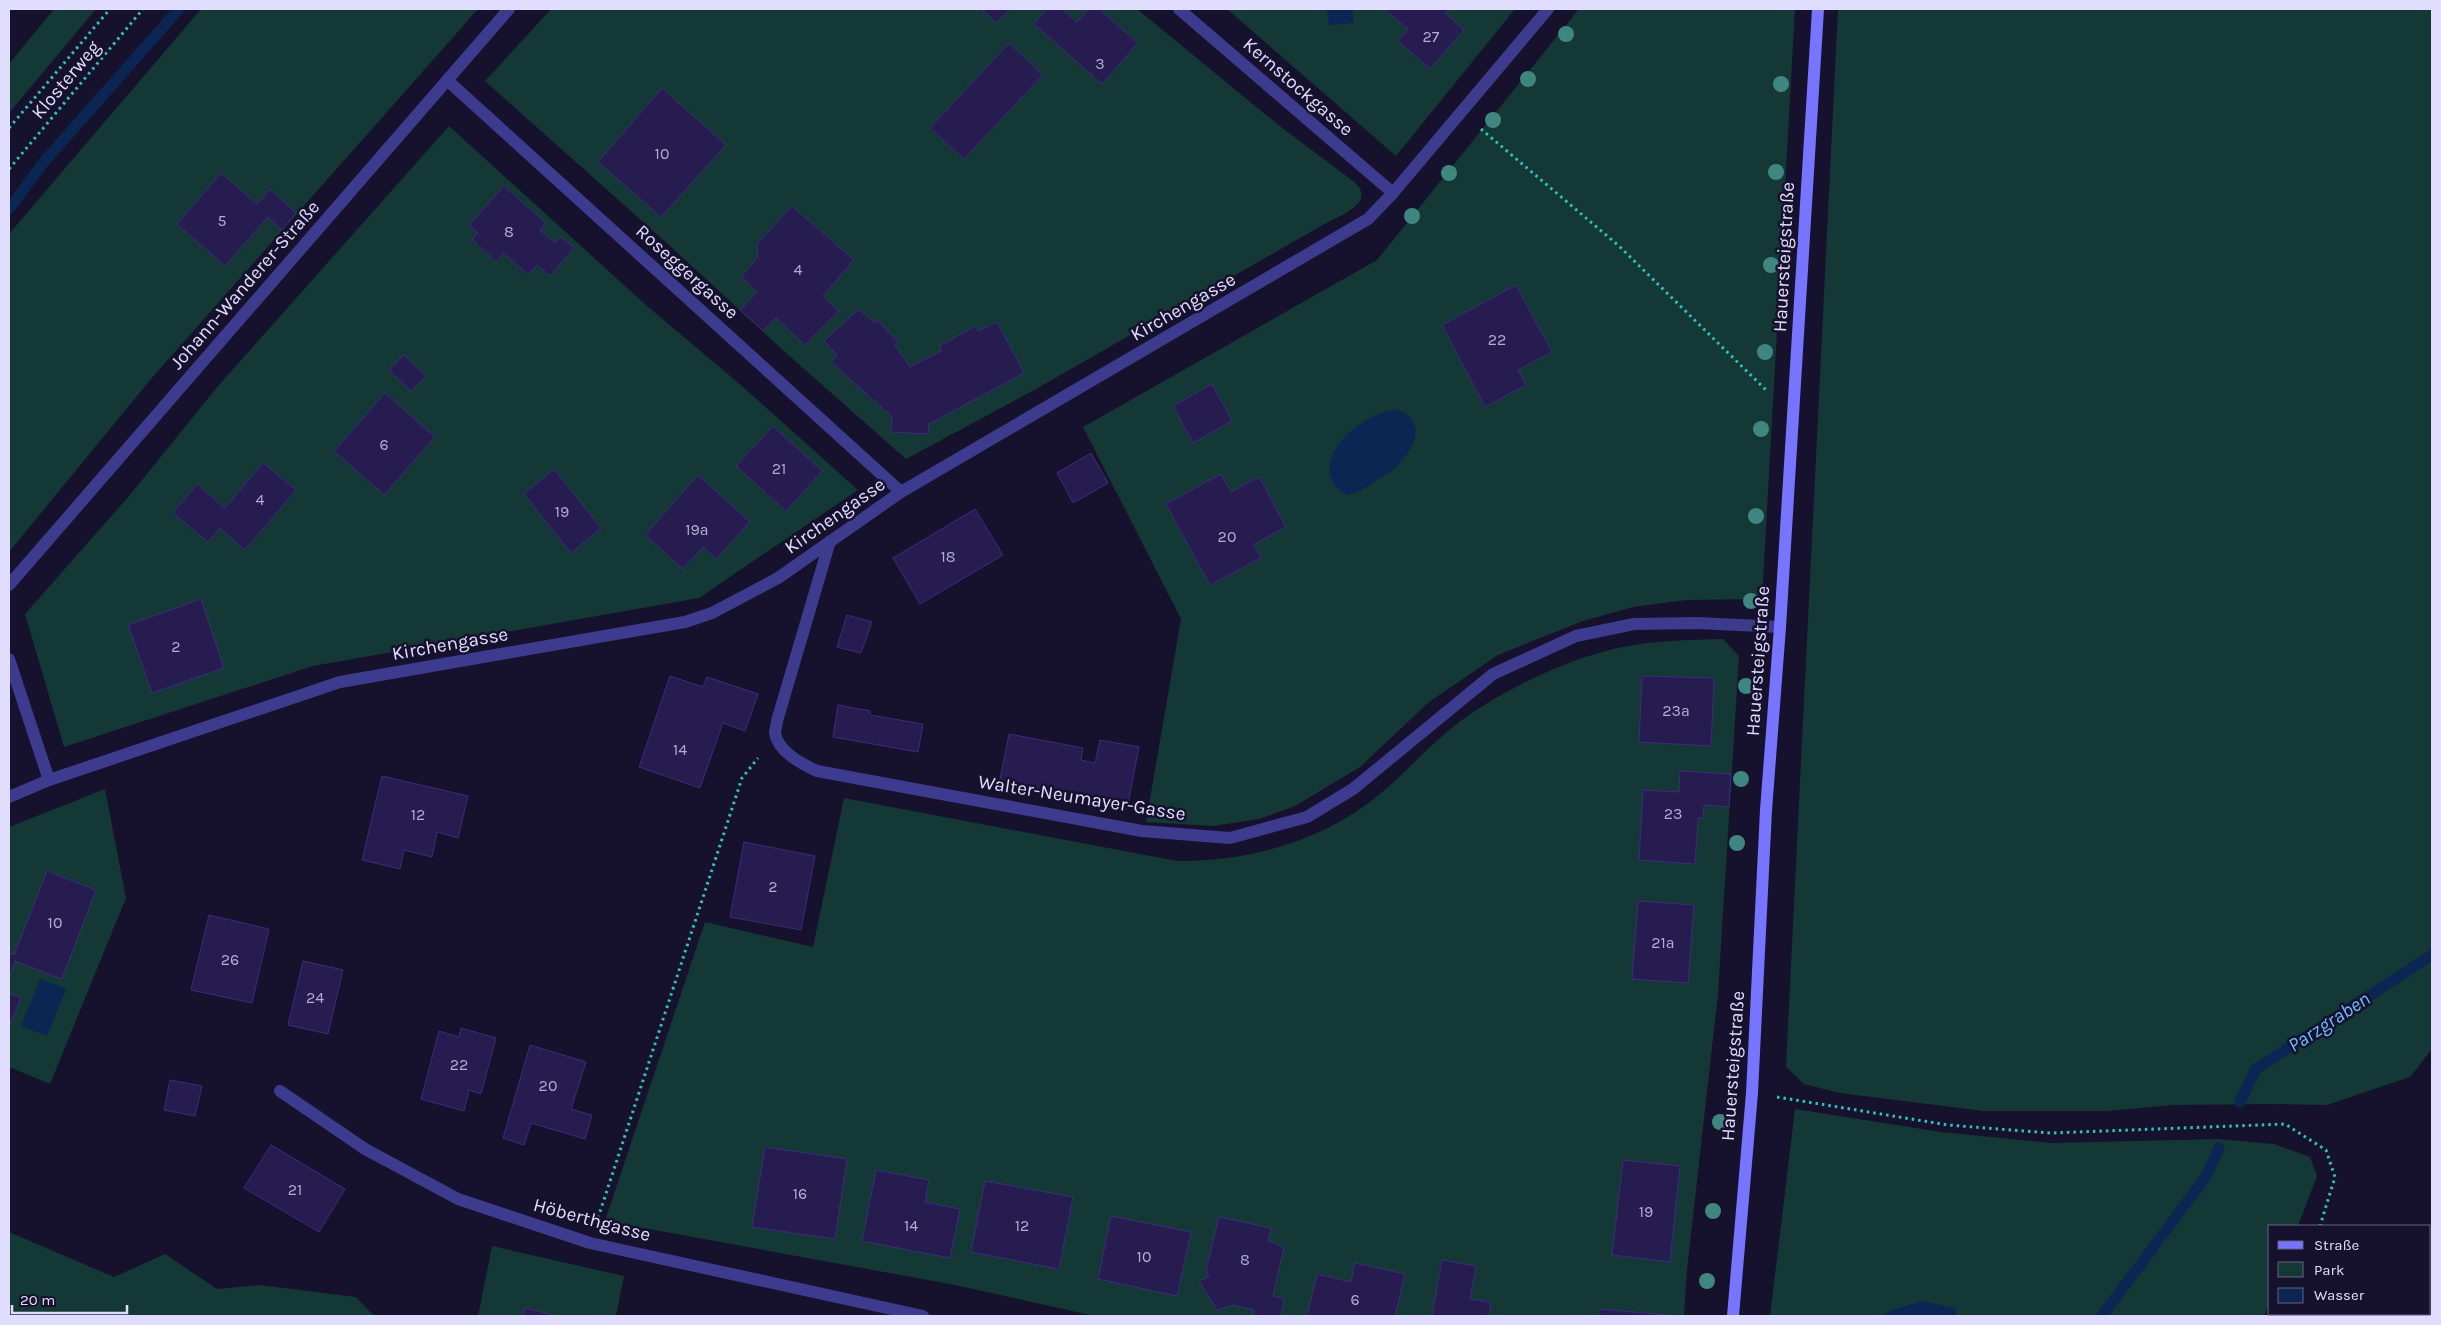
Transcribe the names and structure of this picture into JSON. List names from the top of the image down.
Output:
{
  "streets": {
    "street": [
      "Kernstockgasse",
      "Hauersteigstraße",
      "Roseggergasse",
      "Johann-Wanderer-Straße",
      "Kirchengasse",
      "Walter-Neumayer-Gasse",
      "Höberthgasse"
    ],
    "path": ["Klosterweg"]
  },
  "crossings": [
    ["Kernstockgasse", "Kirchengasse"],
    ["Hauersteigstraße", "Walter-Neumayer-Gasse"],
    ["Roseggergasse", "Johann-Wanderer-Straße"],
    ["Roseggergasse", "Kirchengasse"]
  ],
  "water": ["Parzgraben"],
  "house_numbers": [
    "27",
    "3",
    "10",
    "5",
    "8",
    "4",
    "22",
    "6",
    "21",
    "4",
    "19",
    "19a",
    "20",
    "18",
    "2",
    "23a",
    "14",
    "23",
    "12",
    "2",
    "10",
    "21a",
    "26",
    "24",
    "22",
    "20",
    "21",
    "16",
    "19",
    "14",
    "12",
    "10",
    "8",
    "6"
  ],
  "legend": ["Straße", "Park", "Wasser"],
  "scale_bar": "20 m"
}
